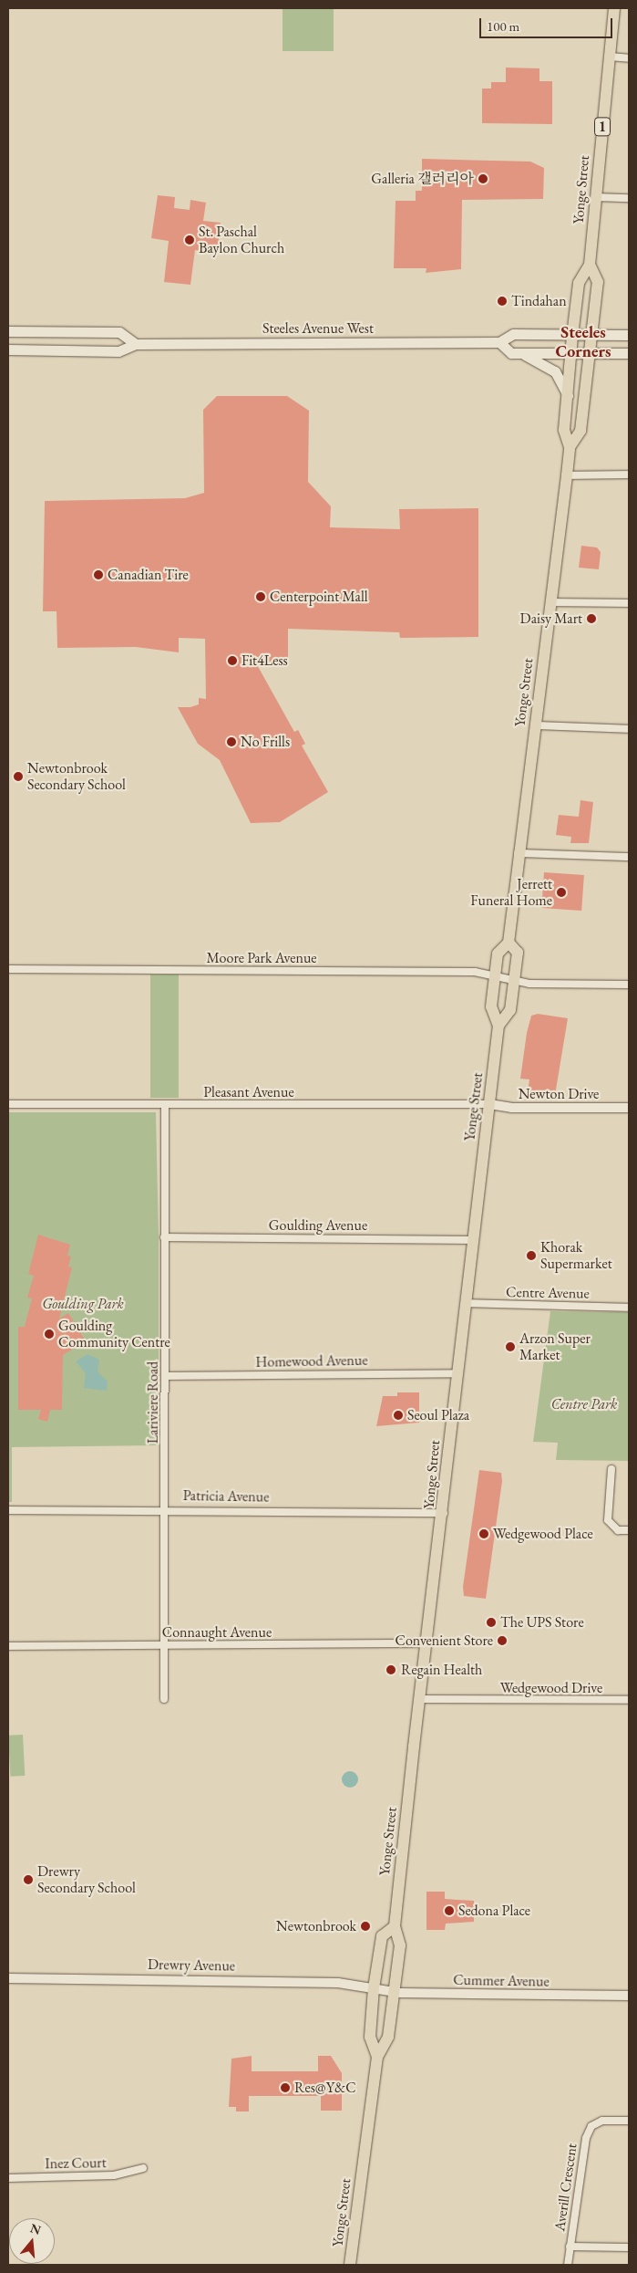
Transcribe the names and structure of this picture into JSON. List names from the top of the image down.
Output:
{
  "streets": {
    "main road": ["1", "Yonge Street", "Steeles Avenue West"],
    "street": [
      "Moore Park Avenue",
      "Pleasant Avenue",
      "Newton Drive",
      "Goulding Avenue",
      "Centre Avenue",
      "Homewood Avenue",
      "Lariviere Road",
      "Patricia Avenue",
      "Connaught Avenue",
      "Wedgewood Drive",
      "Drewry Avenue",
      "Cummer Avenue",
      "Inez Court",
      "Averill Crescent"
    ]
  },
  "crossings": [
    ["Yonge Street", "Steeles Avenue West"],
    ["Yonge Street", "Moore Park Avenue"],
    ["Yonge Street", "Pleasant Avenue"],
    ["Yonge Street", "Newton Drive"],
    ["Yonge Street", "Goulding Avenue"],
    ["Yonge Street", "Centre Avenue"],
    ["Yonge Street", "Homewood Avenue"],
    ["Yonge Street", "Patricia Avenue"],
    ["Yonge Street", "Connaught Avenue"],
    ["Yonge Street", "Wedgewood Drive"],
    ["Yonge Street", "Drewry Avenue"],
    ["Yonge Street", "Cummer Avenue"],
    ["Pleasant Avenue", "Newton Drive"],
    ["Pleasant Avenue", "Lariviere Road"],
    ["Goulding Avenue", "Lariviere Road"],
    ["Homewood Avenue", "Lariviere Road"],
    ["Lariviere Road", "Patricia Avenue"],
    ["Lariviere Road", "Connaught Avenue"],
    ["Drewry Avenue", "Cummer Avenue"]
  ],
  "districts": ["Steeles Corners"],
  "parks": ["Goulding Park", "Centre Park"],
  "places": [
    "Galleria 갤러리아",
    "St. Paschal Baylon Church",
    "Tindahan",
    "Canadian Tire",
    "Centerpoint Mall",
    "Daisy Mart",
    "Fit4Less",
    "No Frills",
    "Newtonbrook Secondary School",
    "Jerrett Funeral Home",
    "Khorak Supermarket",
    "Goulding Community Centre",
    "Arzon Super Market",
    "Seoul Plaza",
    "Wedgewood Place",
    "The UPS Store",
    "Convenient Store",
    "Regain Health",
    "Drewry Secondary School",
    "Sedona Place",
    "Newtonbrook",
    "Res@Y&C"
  ],
  "scale_bar": "100 m",
  "north": "top"
}
